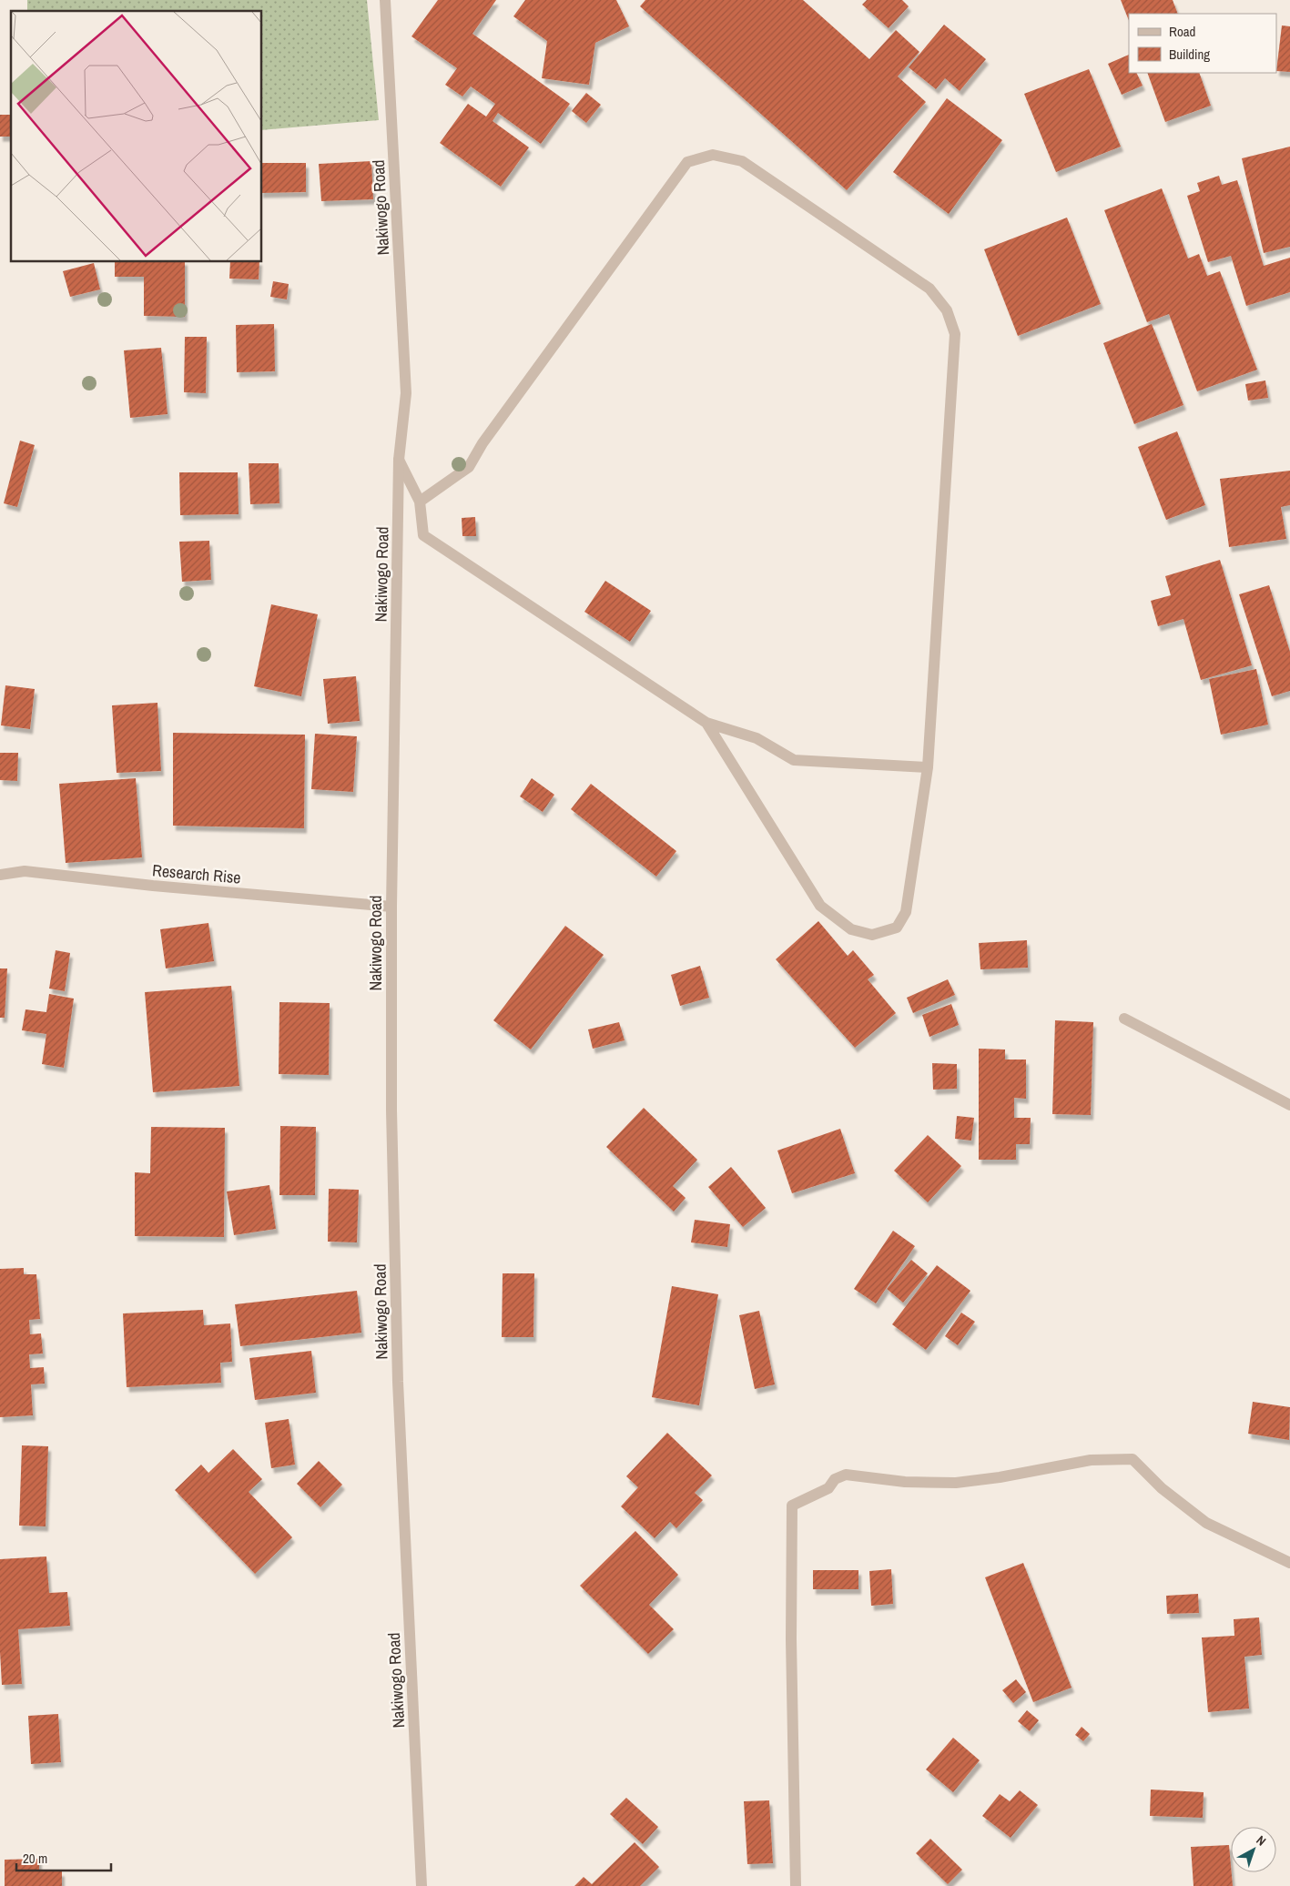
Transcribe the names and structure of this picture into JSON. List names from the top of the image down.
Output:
{
  "streets": {
    "street": ["Nakiwogo Road", "Research Rise"]
  },
  "crossings": [
    ["Nakiwogo Road", "Research Rise"]
  ],
  "legend": ["Road", "Building"],
  "scale_bar": "20 m",
  "north": "top right"
}
